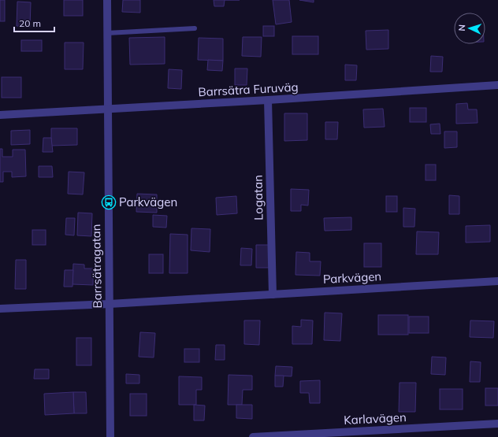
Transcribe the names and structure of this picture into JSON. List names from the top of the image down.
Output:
{
  "streets": {
    "street": [
      "Barrsätra Furuväg",
      "Logatan",
      "Barrsätragatan",
      "Parkvägen",
      "Karlavägen"
    ]
  },
  "crossings": [
    ["Barrsätra Furuväg", "Logatan"],
    ["Barrsätra Furuväg", "Barrsätragatan"],
    ["Logatan", "Parkvägen"],
    ["Barrsätragatan", "Parkvägen"]
  ],
  "places": {
    "bus stop": ["Parkvägen"]
  },
  "scale_bar": "20 m",
  "north": "left"
}
